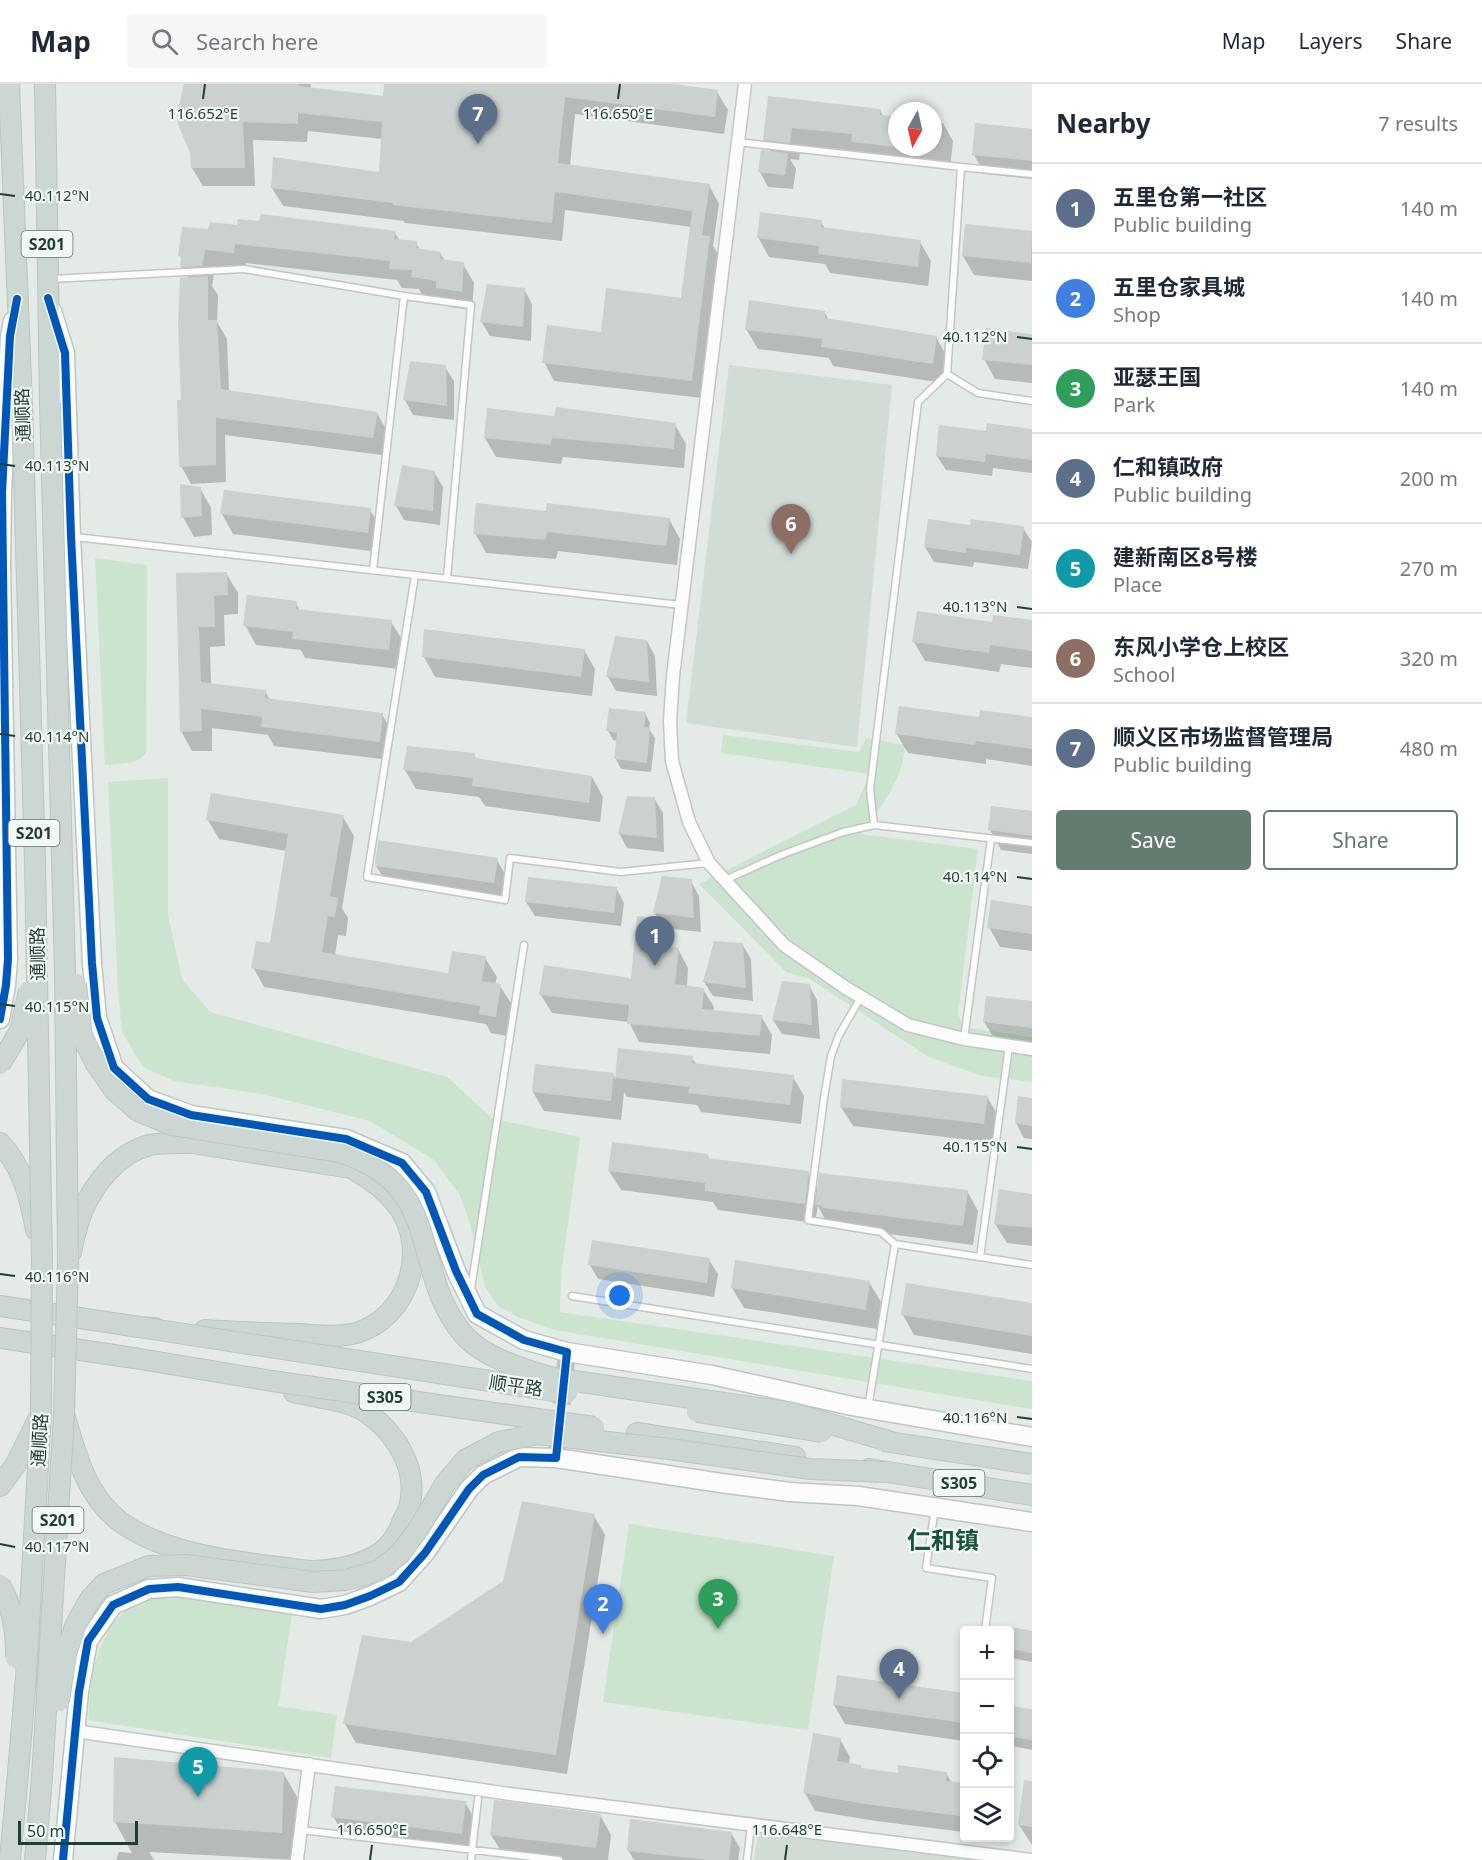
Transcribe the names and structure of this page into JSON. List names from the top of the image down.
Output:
{
  "streets": {
    "main road": [
      "S201",
      "通顺路",
      "顺平路",
      "S305"
    ]
  },
  "districts": ["仁和镇"],
  "scale_bar": "50 m",
  "north": "bottom",
  "page": {
    "header": "Map",
    "search": "Search here",
    "nav": ["Map", "Layers", "Share"],
    "heading": ["Nearby", "7 results"],
    "pins": [
      "7",
      "6",
      "1",
      "3",
      "2",
      "4",
      "5"
    ],
    "list": [
      {
        "mark": "1",
        "name": "五里仓第一社区",
        "note": "Public building",
        "value": "140 m"
      },
      {
        "mark": "2",
        "name": "五里仓家具城",
        "note": "Shop",
        "value": "140 m"
      },
      {
        "mark": "3",
        "name": "亚瑟王国",
        "note": "Park",
        "value": "140 m"
      },
      {
        "mark": "4",
        "name": "仁和镇政府",
        "note": "Public building",
        "value": "200 m"
      },
      {
        "mark": "5",
        "name": "建新南区8号楼",
        "note": "Place",
        "value": "270 m"
      },
      {
        "mark": "6",
        "name": "东风小学仓上校区",
        "note": "School",
        "value": "320 m"
      },
      {
        "mark": "7",
        "name": "顺义区市场监督管理局",
        "note": "Public building",
        "value": "480 m"
      }
    ],
    "buttons": ["Save", "Share"],
    "map_buttons": ["+", "−"],
    "scale": "50 m"
  },
  "coordinates": [
    "116.652°E",
    "116.650°E",
    "40.112°N",
    "40.113°N",
    "40.114°N",
    "40.115°N",
    "40.116°N",
    "40.117°N",
    "116.648°E"
  ]
}
